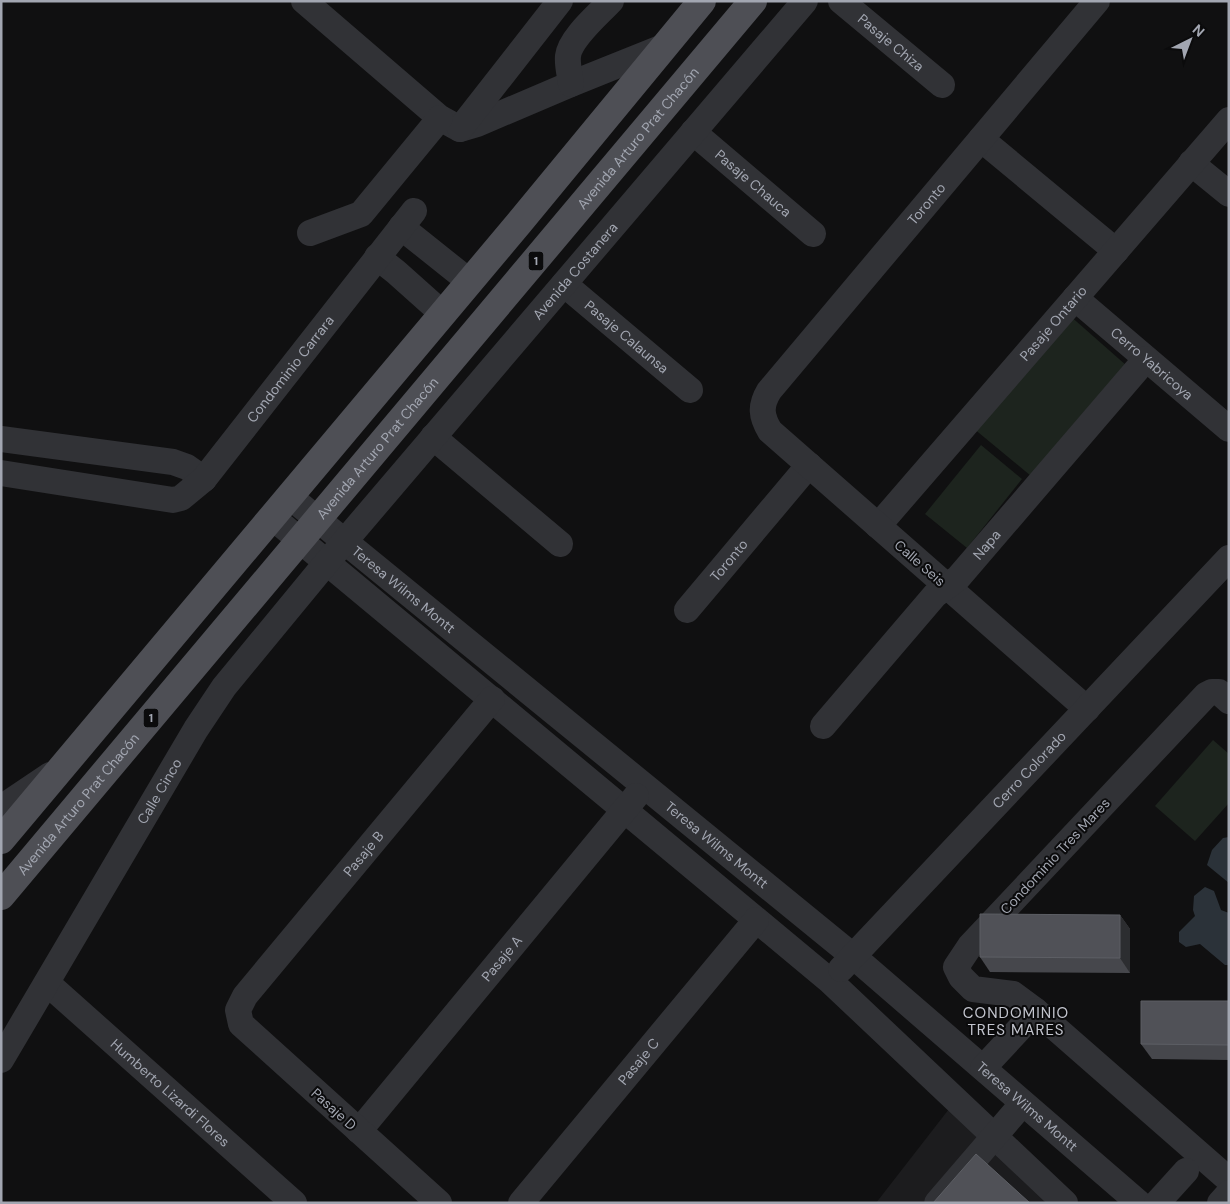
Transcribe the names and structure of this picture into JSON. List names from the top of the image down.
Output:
{
  "streets": {
    "main road": ["Avenida Arturo Prat Chacón", "1"],
    "street": [
      "Pasaje Chiza",
      "Pasaje Chauca",
      "Toronto",
      "Avenida Costanera",
      "Pasaje Ontario",
      "Pasaje Calaunsa",
      "Cerro Yabricoya",
      "Condominio Carrara",
      "Napa",
      "Calle Seis",
      "Teresa Wilms Montt",
      "Cerro Colorado",
      "Calle Cinco",
      "Pasaje B",
      "Condominio Tres Mares",
      "Pasaje A",
      "Pasaje C",
      "Humberto Lizardi Flores",
      "Pasaje D"
    ]
  },
  "crossings": [
    ["Avenida Arturo Prat Chacón", "Teresa Wilms Montt"],
    ["Pasaje Chauca", "Avenida Costanera"],
    ["Toronto", "Calle Seis"],
    ["Avenida Costanera", "Pasaje Calaunsa"],
    ["Avenida Costanera", "Teresa Wilms Montt"],
    ["Avenida Costanera", "Calle Cinco"],
    ["Pasaje Ontario", "Cerro Yabricoya"],
    ["Pasaje Ontario", "Calle Seis"],
    ["Cerro Yabricoya", "Napa"],
    ["Napa", "Calle Seis"],
    ["Calle Seis", "Cerro Colorado"],
    ["Teresa Wilms Montt", "Cerro Colorado"],
    ["Teresa Wilms Montt", "Calle Cinco"],
    ["Teresa Wilms Montt", "Pasaje B"],
    ["Teresa Wilms Montt", "Pasaje A"],
    ["Teresa Wilms Montt", "Pasaje C"],
    ["Calle Cinco", "Humberto Lizardi Flores"],
    ["Pasaje B", "Pasaje D"],
    ["Pasaje A", "Pasaje D"]
  ],
  "districts": ["CONDOMINIO TRES MARES"],
  "north": "top right"
}
